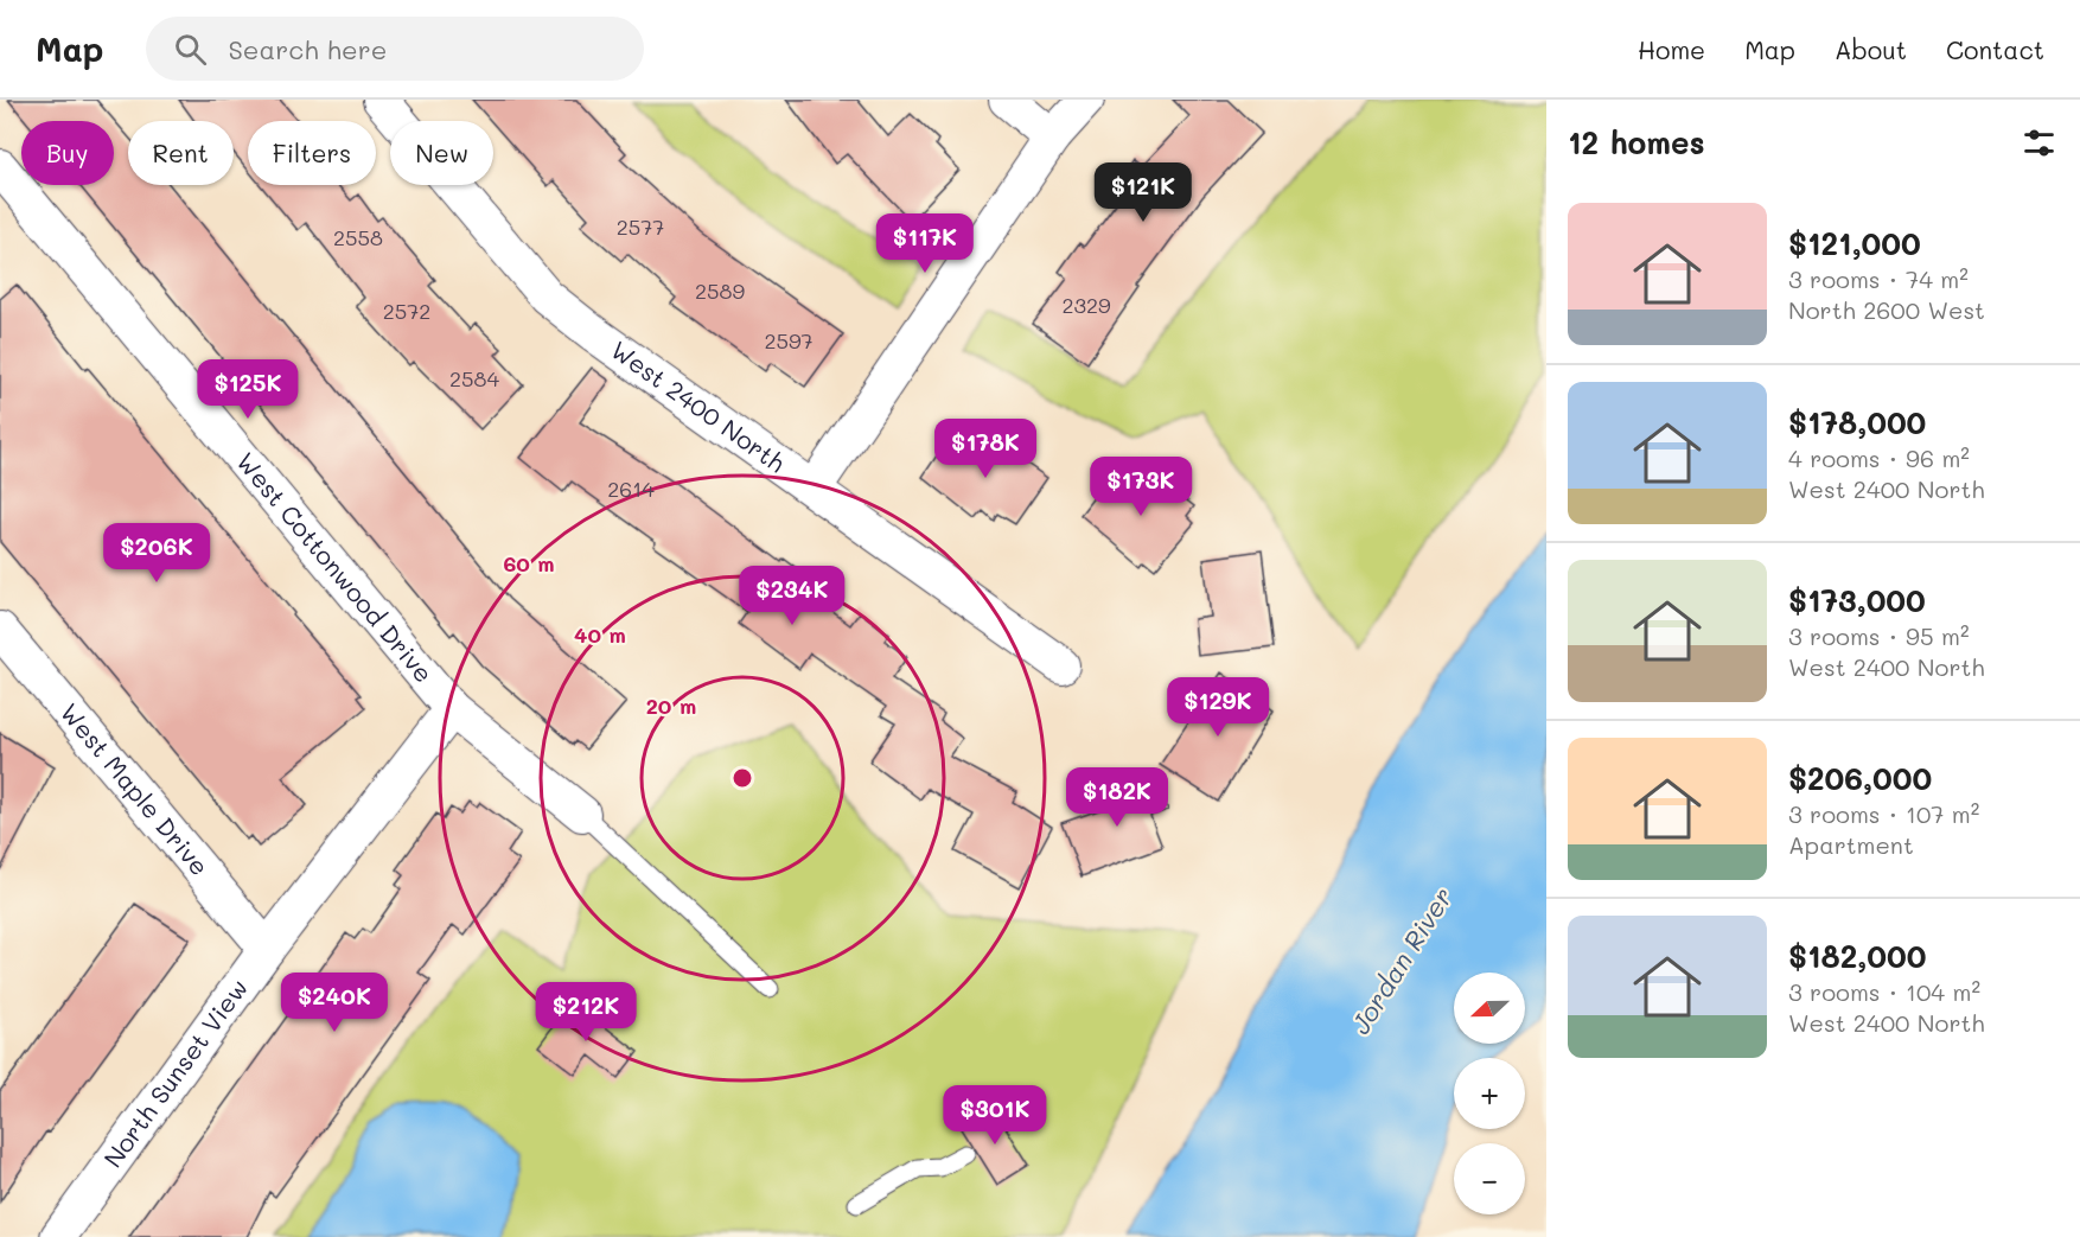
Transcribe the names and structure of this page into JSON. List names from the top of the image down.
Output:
{
  "streets": {
    "street": [
      "West 2400 North",
      "West Cottonwood Drive",
      "West Maple Drive",
      "North Sunset View"
    ]
  },
  "crossings": [
    ["West Cottonwood Drive", "North Sunset View"],
    ["West Maple Drive", "North Sunset View"]
  ],
  "water": ["Jordan River"],
  "house_numbers": [
    "2577",
    "2558",
    "2589",
    "2329",
    "2572",
    "2597",
    "2584",
    "2614"
  ],
  "north": "left",
  "page": {
    "header": "Map",
    "search": "Search here",
    "nav": [
      "Home",
      "Map",
      "About",
      "Contact"
    ],
    "heading": "12 homes",
    "chip": [
      "Buy",
      "Rent",
      "Filters",
      "New"
    ],
    "price": [
      "$121K",
      "$117K",
      "$125K",
      "$178K",
      "$173K",
      "$206K",
      "$234K",
      "$129K",
      "$182K",
      "$240K",
      "$212K",
      "$301K"
    ],
    "list": [
      {
        "name": "$121,000",
        "note": "3 rooms · 74 m² · North 2600 West"
      },
      {
        "name": "$178,000",
        "note": "4 rooms · 96 m² · West 2400 North"
      },
      {
        "name": "$173,000",
        "note": "3 rooms · 95 m² · West 2400 North"
      },
      {
        "name": "$206,000",
        "note": "3 rooms · 107 m² · Apartment"
      },
      {
        "name": "$182,000",
        "note": "3 rooms · 104 m² · West 2400 North"
      }
    ],
    "map_buttons": ["+", "−"]
  },
  "rings": ["60 m", "40 m", "20 m"]
}
